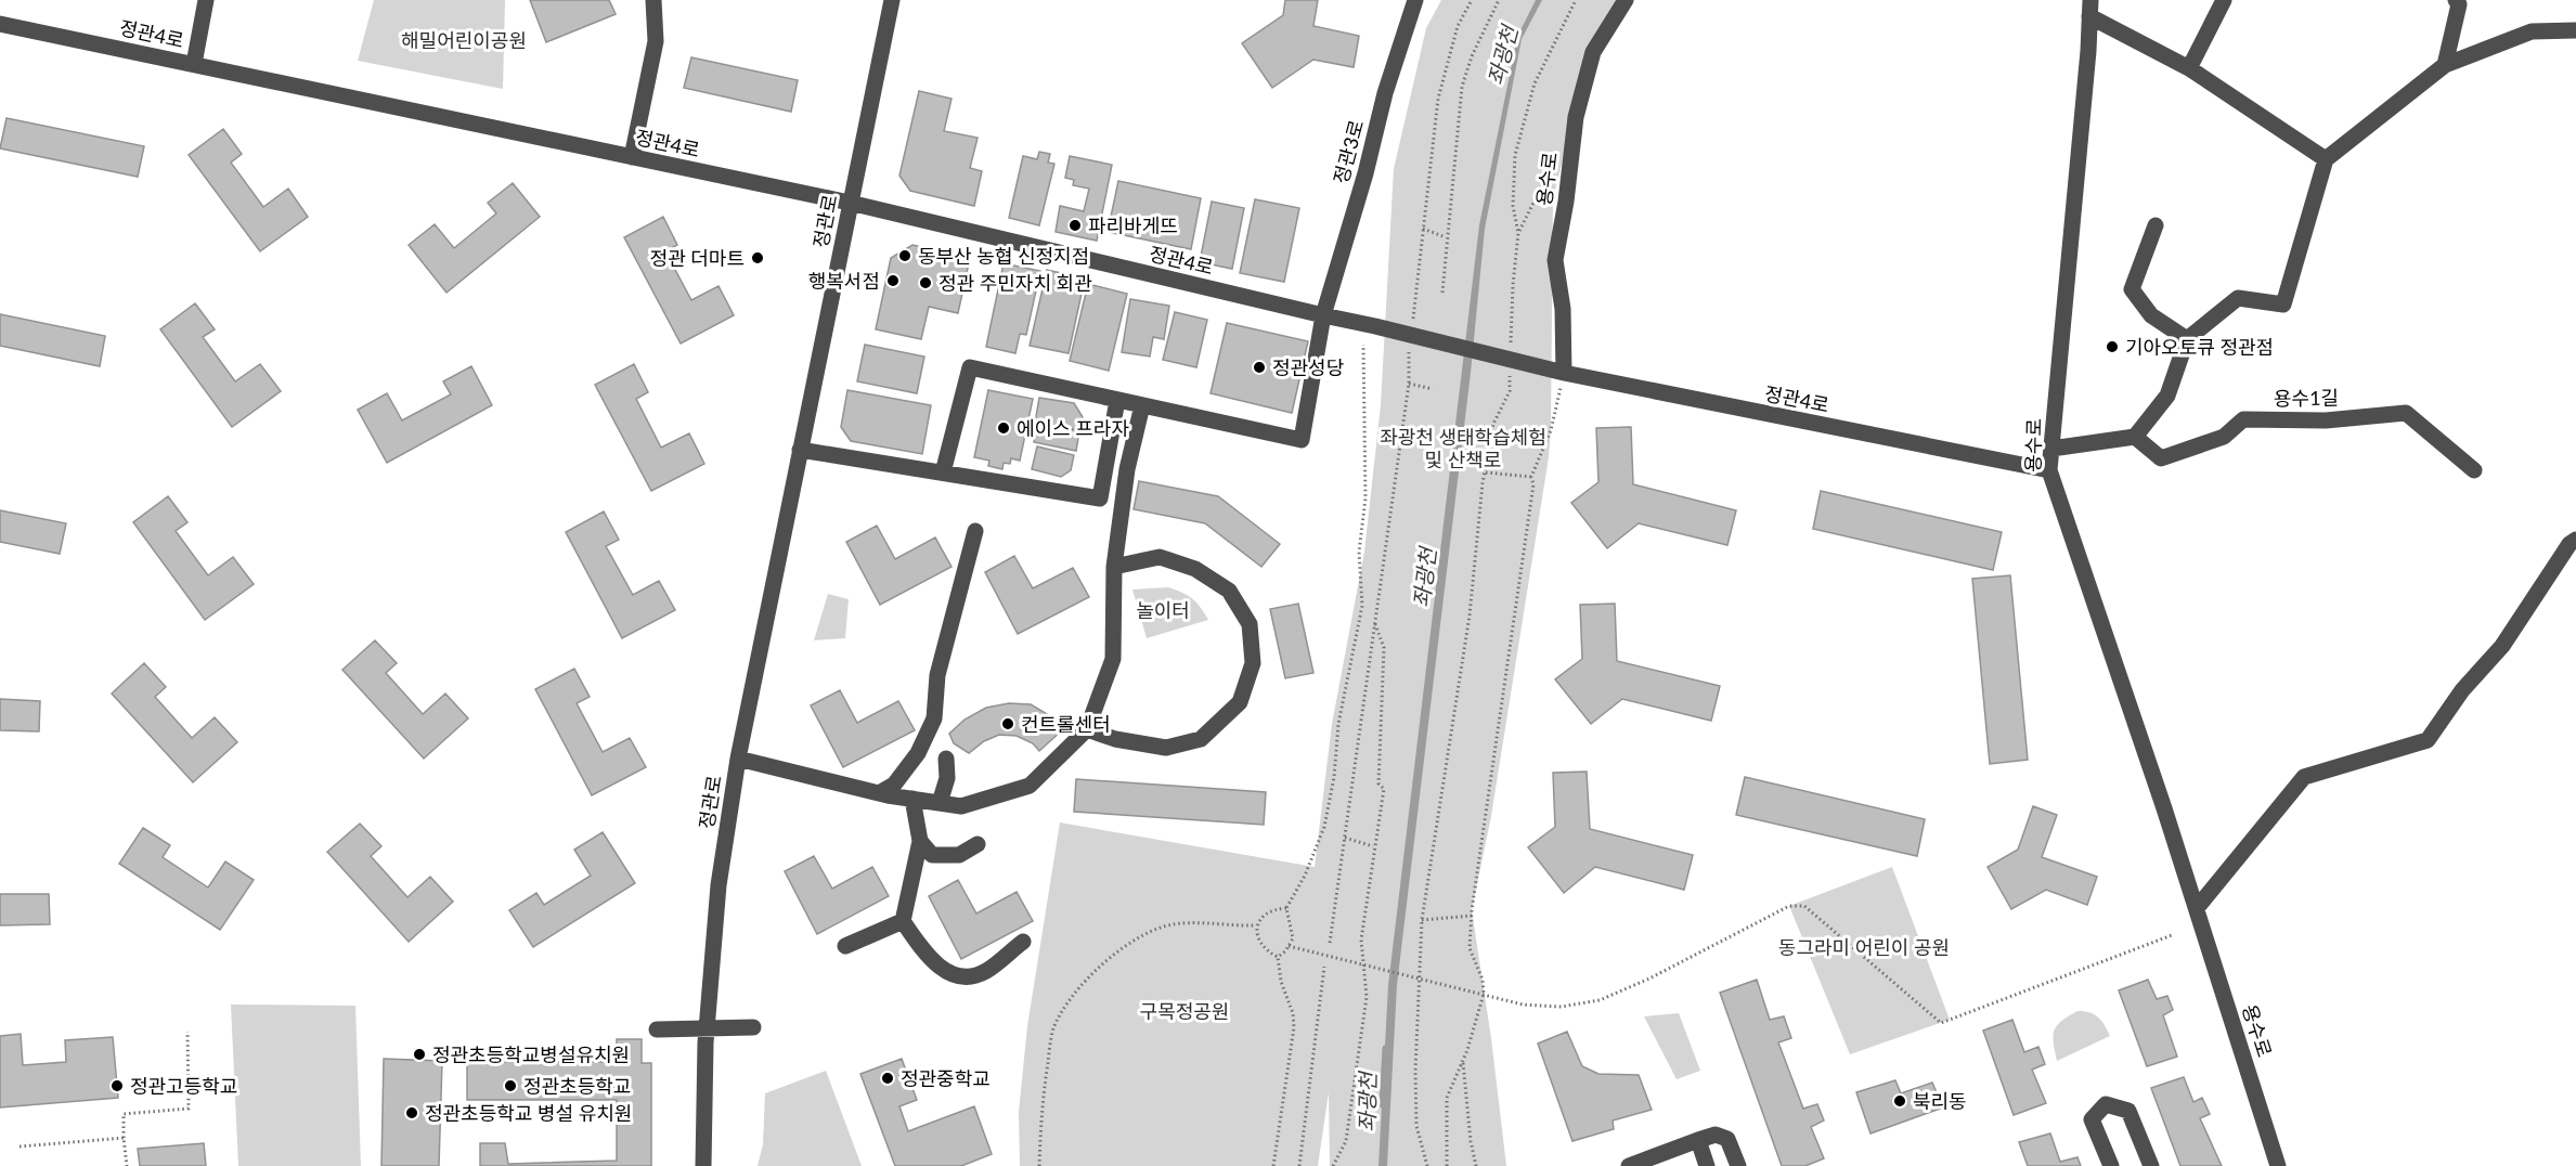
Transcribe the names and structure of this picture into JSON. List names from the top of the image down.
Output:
{
  "streets": {
    "street": [
      "정관4로",
      "정관3로",
      "용수로",
      "정관로",
      "용수1길"
    ]
  },
  "crossings": [
    ["정관4로", "정관3로"],
    ["정관4로", "용수로"],
    ["정관4로", "정관로"]
  ],
  "water": ["좌광천"],
  "parks": [
    "해밀어린이공원",
    "좌광천 생태학습체험 및 산책로",
    "놀이터",
    "동그라미 어린이 공원",
    "구목정공원"
  ],
  "places": [
    "파리바게뜨",
    "동부산 농협 신정지점",
    "정관 더마트",
    "행복서점",
    "정관 주민자치 회관",
    "기아오토큐 정관점",
    "정관성당",
    "에이스 프라자",
    "컨트롤센터",
    "정관초등학교병설유치원",
    "정관중학교",
    "정관고등학교",
    "정관초등학교",
    "북리동",
    "정관초등학교 병설 유치원"
  ]
}
